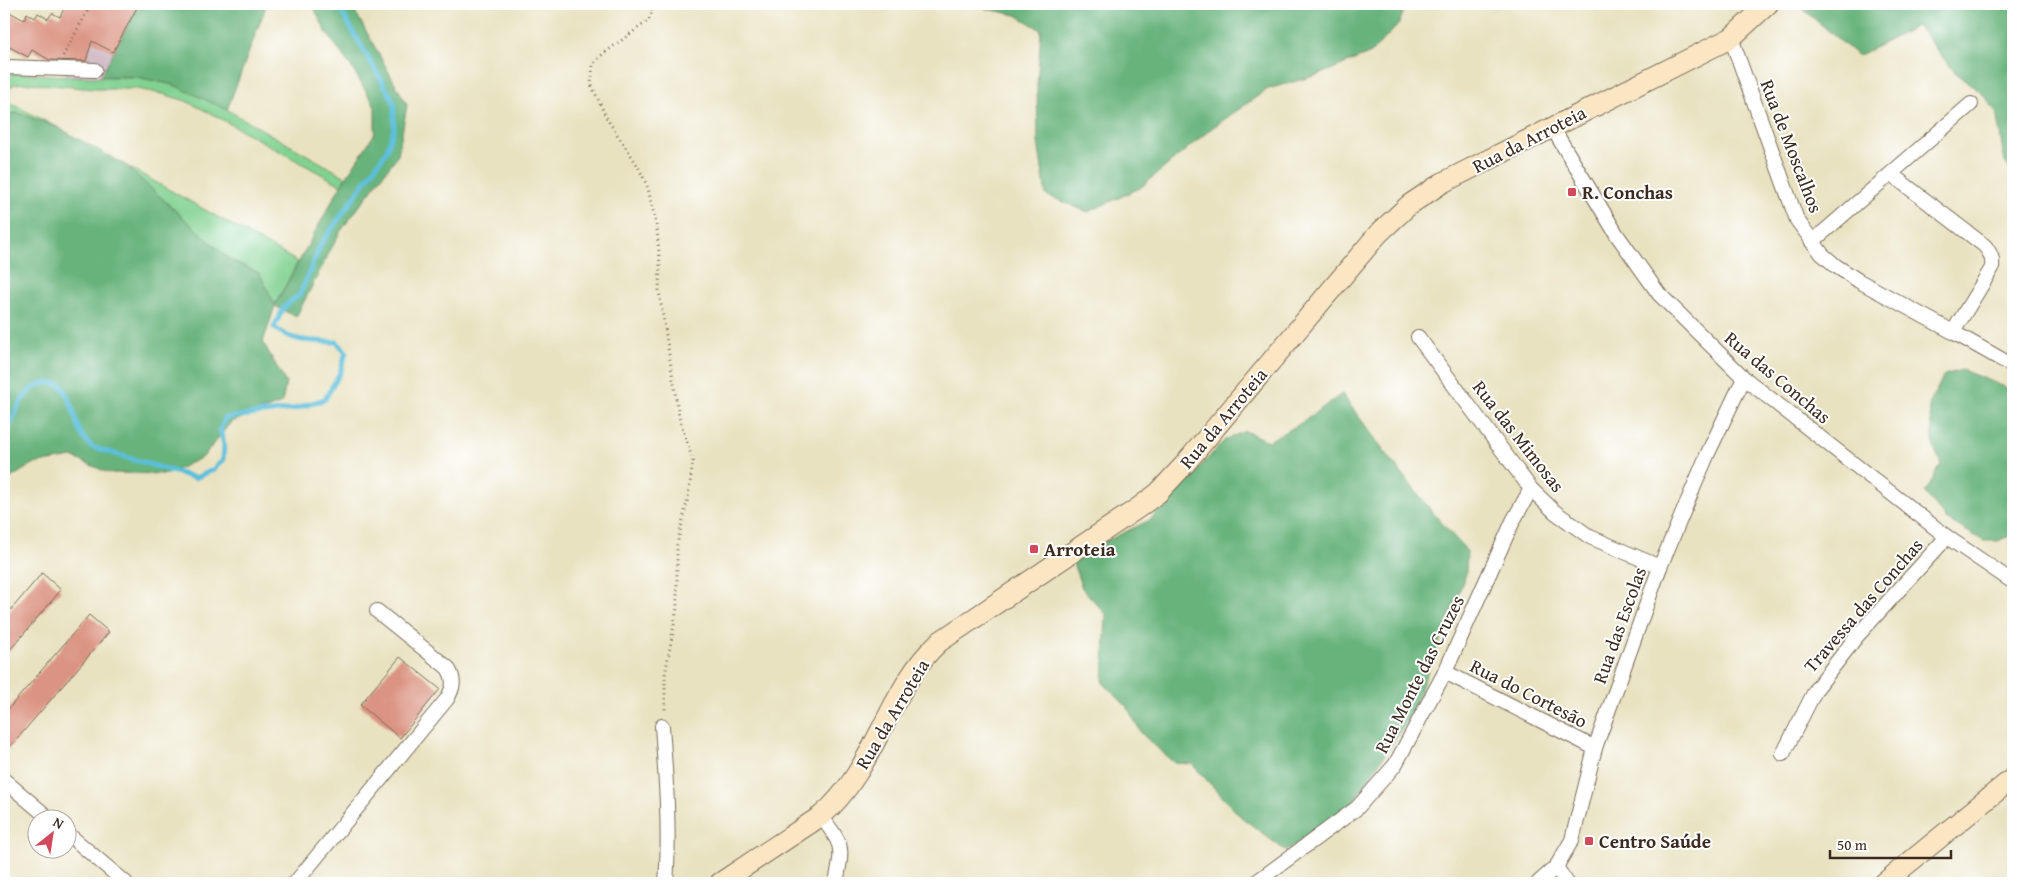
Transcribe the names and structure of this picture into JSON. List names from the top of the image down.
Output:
{
  "streets": {
    "main road": ["Rua da Arroteia"],
    "street": [
      "Rua de Moscalhos",
      "Rua das Conchas",
      "Rua das Mimosas",
      "Travessa das Conchas",
      "Rua das Escolas",
      "Rua Monte das Cruzes",
      "Rua do Cortesão"
    ]
  },
  "crossings": [
    ["Rua da Arroteia", "Rua de Moscalhos"],
    ["Rua da Arroteia", "Rua das Conchas"],
    ["Rua das Conchas", "Travessa das Conchas"],
    ["Rua das Conchas", "Rua das Escolas"],
    ["Rua das Mimosas", "Rua das Escolas"],
    ["Rua das Mimosas", "Rua Monte das Cruzes"],
    ["Rua das Escolas", "Rua do Cortesão"],
    ["Rua Monte das Cruzes", "Rua do Cortesão"]
  ],
  "places": {
    "transit": ["R. Conchas", "Arroteia", "Centro Saúde"]
  },
  "scale_bar": "50 m",
  "north": "top right"
}
